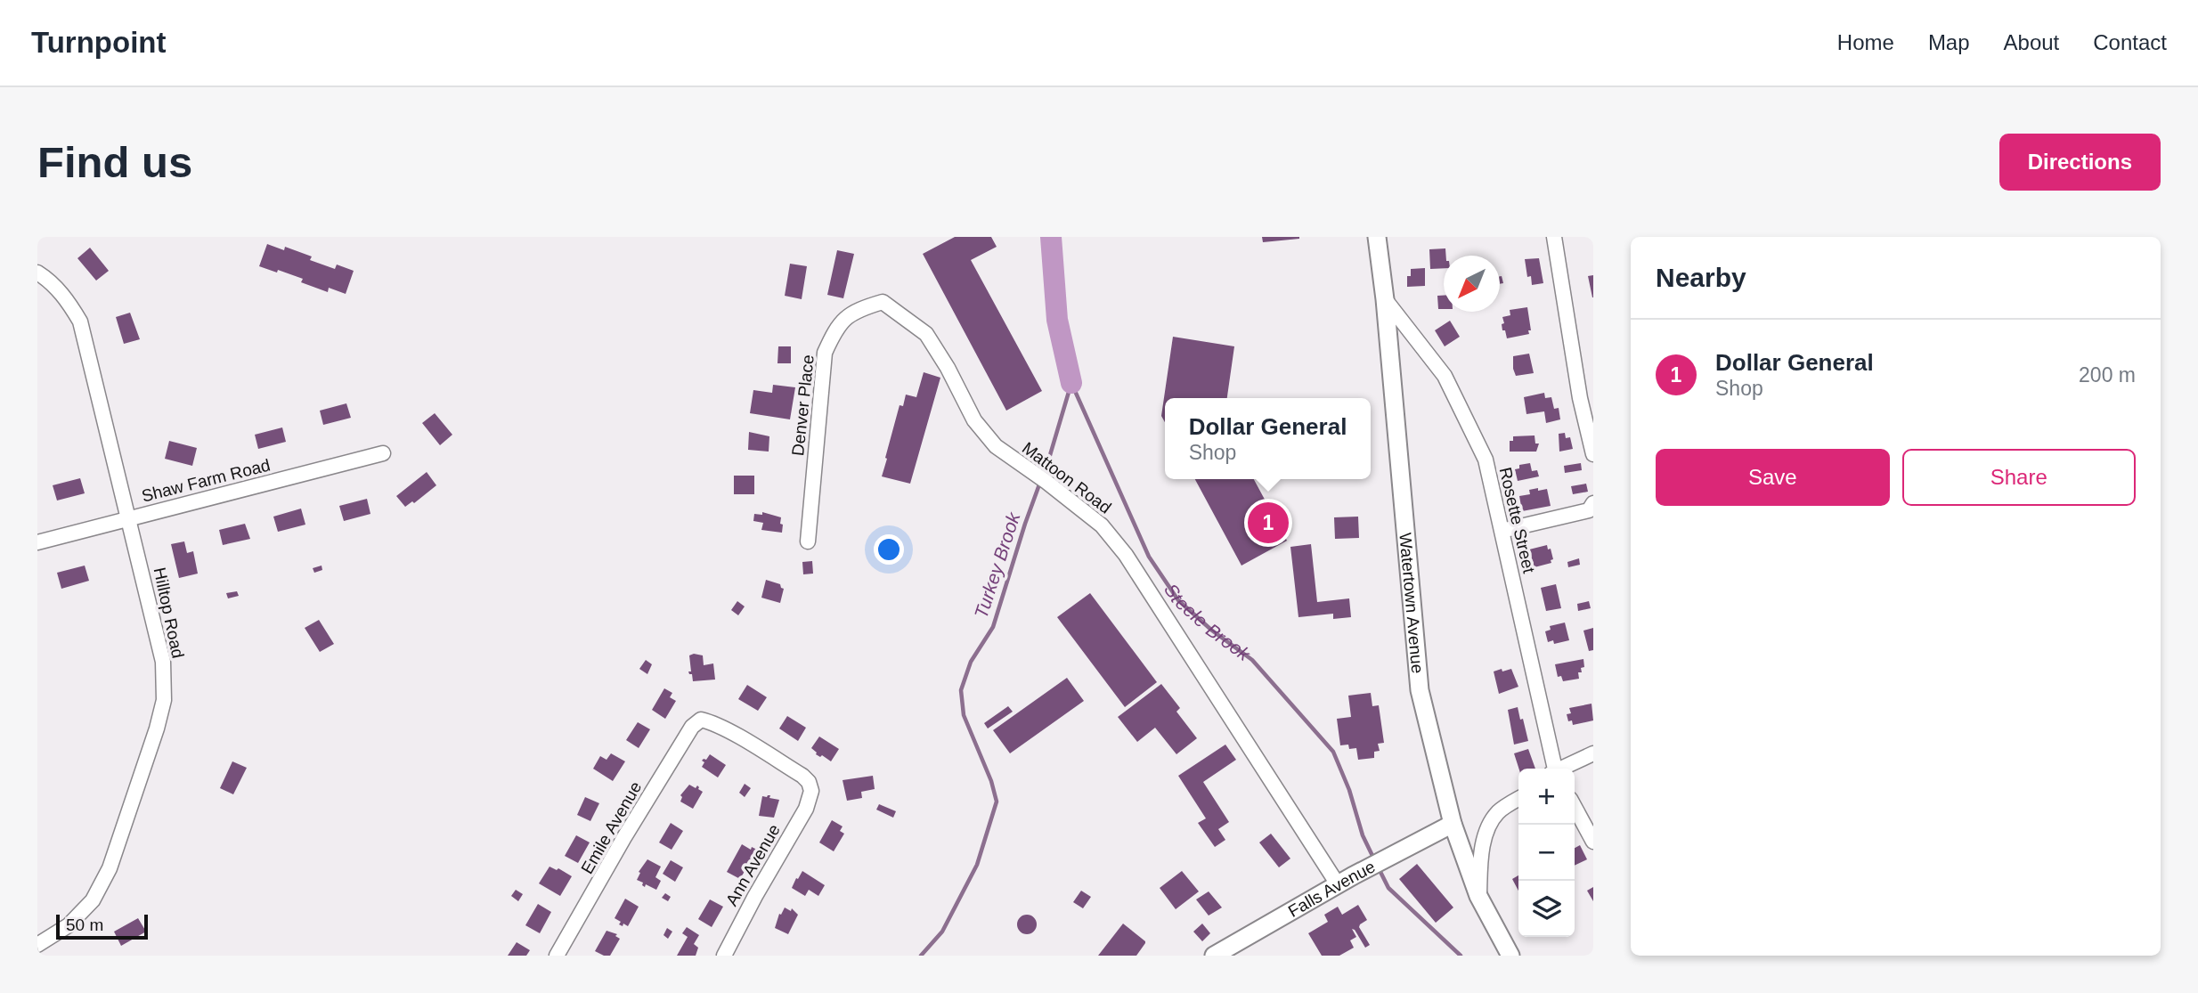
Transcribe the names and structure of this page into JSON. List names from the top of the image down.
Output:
{
  "streets": {
    "main road": ["Watertown Avenue", "Falls Avenue"],
    "street": [
      "Denver Place",
      "Mattoon Road",
      "Shaw Farm Road",
      "Rosette Street",
      "Hilltop Road",
      "Emile Avenue",
      "Ann Avenue"
    ]
  },
  "crossings": [
    ["Denver Place", "Mattoon Road"],
    ["Mattoon Road", "Falls Avenue"],
    ["Shaw Farm Road", "Hilltop Road"],
    ["Rosette Street", "Watertown Avenue"],
    ["Watertown Avenue", "Falls Avenue"],
    ["Emile Avenue", "Ann Avenue"]
  ],
  "water": ["Turkey Brook", "Steele Brook"],
  "scale_bar": "50 m",
  "north": "bottom left",
  "page": {
    "header": "Turnpoint",
    "nav": [
      "Home",
      "Map",
      "About",
      "Contact"
    ],
    "buttons": [
      "Directions",
      ["Save", "Share"]
    ],
    "title": "Find us",
    "heading": "Nearby",
    "list": [
      {
        "mark": "1",
        "name": "Dollar General",
        "note": "Shop",
        "value": "200 m"
      }
    ],
    "popup": ["Dollar General", "Shop"],
    "pins": "1",
    "map_buttons": ["+", "−"],
    "scale": "50 m"
  }
}
